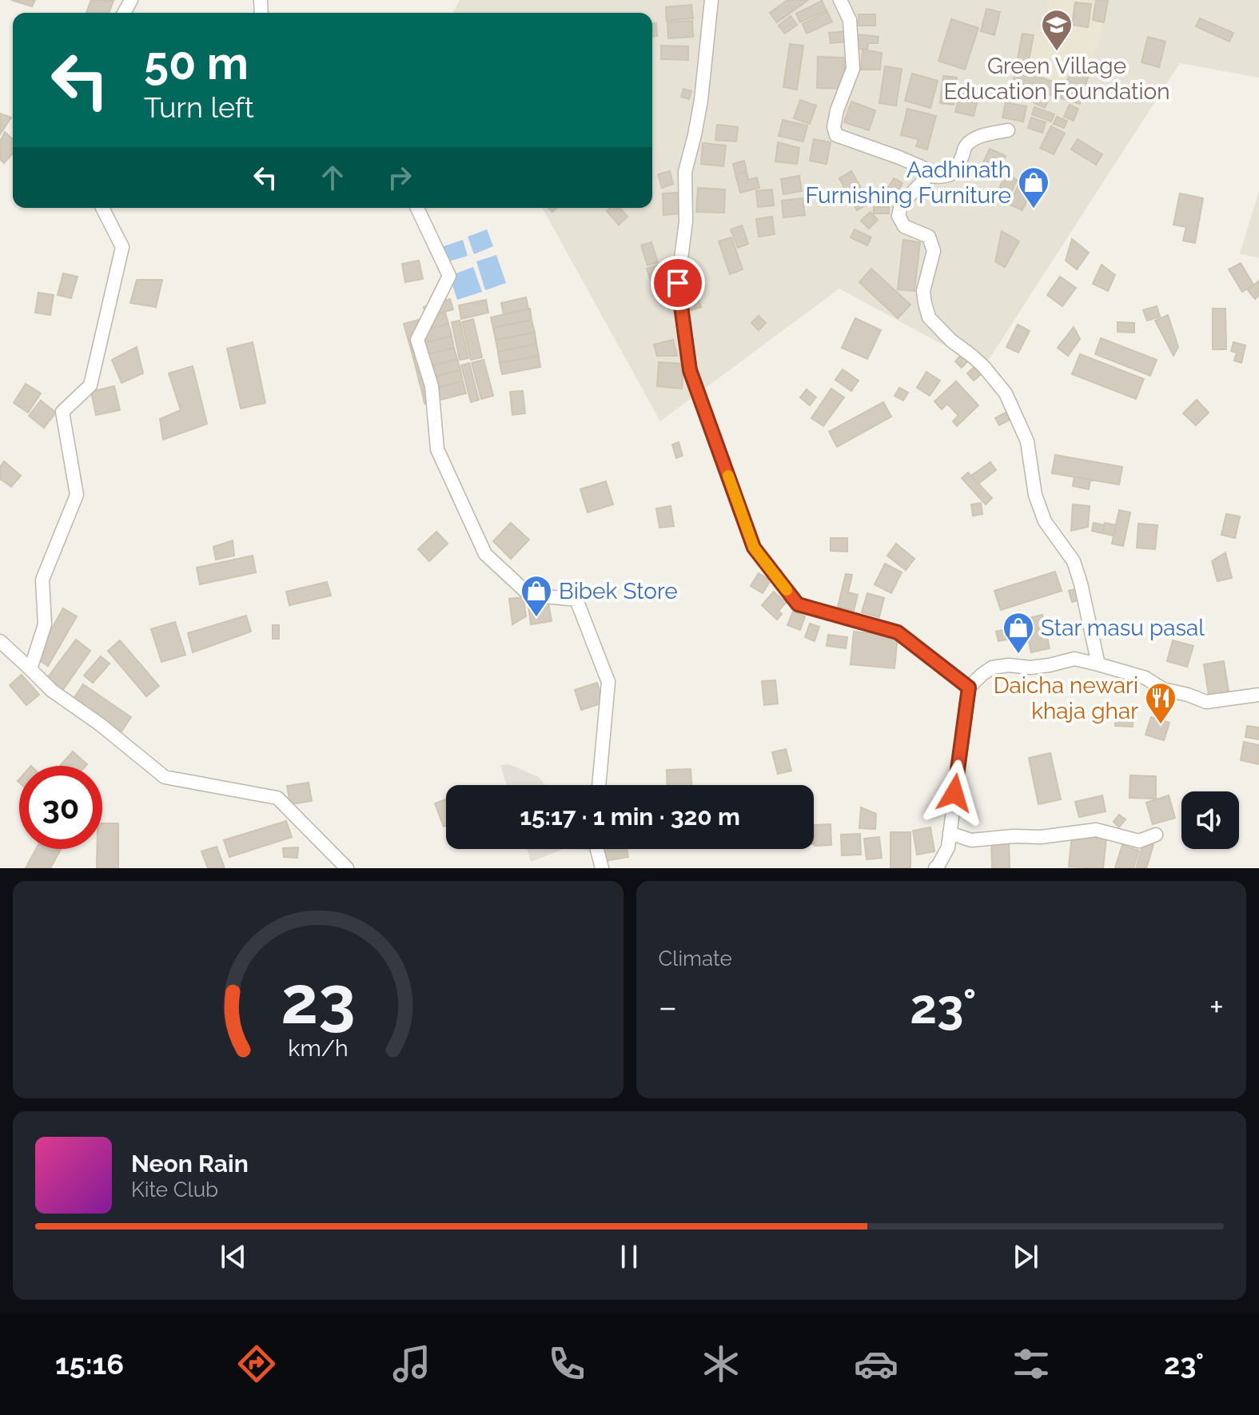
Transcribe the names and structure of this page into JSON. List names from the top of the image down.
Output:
{
  "places": {
    "school or university": ["Green Village Education Foundation"],
    "shop": ["Aadhinath Furnishing Furniture", "Bibek Store", "Star masu pasal"],
    "restaurant": ["Daicha newari khaja ghar"]
  },
  "page": {
    "turn": ["50 m", "Turn left"],
    "limit": "30",
    "trip": "15:17 · 1 min · 320 m",
    "tile": "Climate",
    "heat": ["−", "23°", "+"],
    "song": ["Neon Rain", "Kite Club"],
    "tabs": ["15:16", "23°"],
    "gauge": ["23", "km/h"]
  }
}
